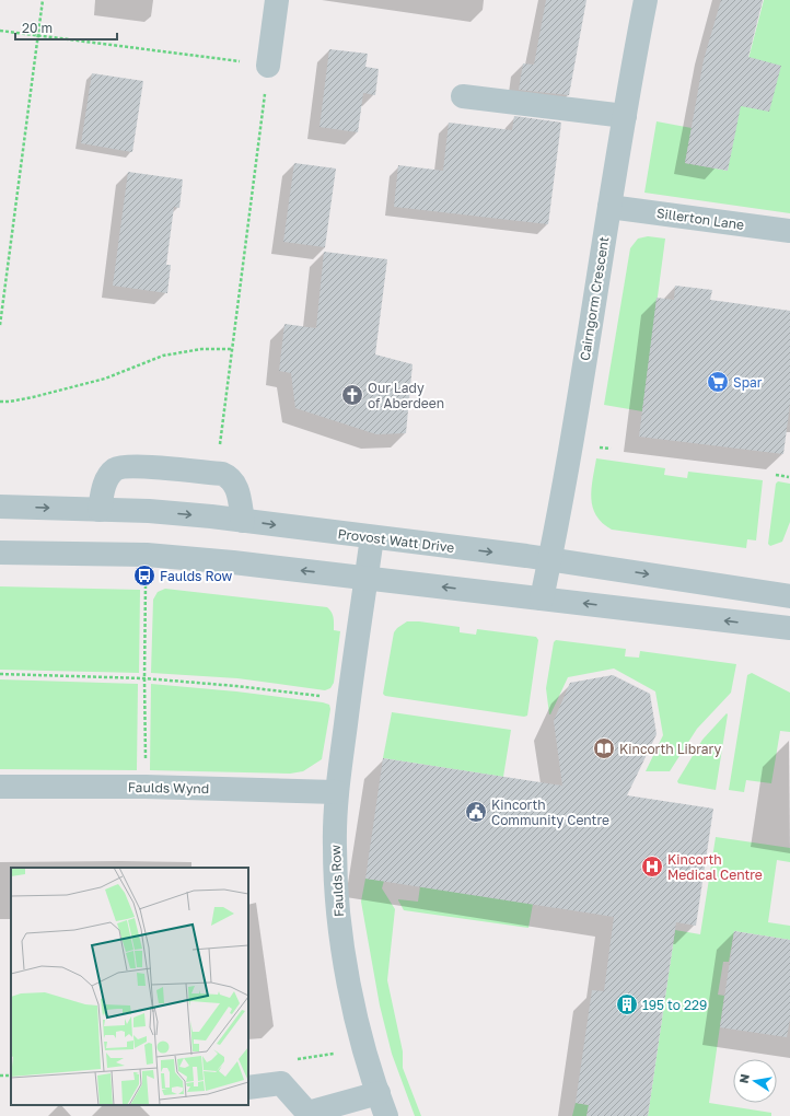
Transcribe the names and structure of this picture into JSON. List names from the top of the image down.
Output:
{
  "streets": {
    "street": [
      "Sillerton Lane",
      "Cairngorm Crescent",
      "Provost Watt Drive",
      "Faulds Wynd",
      "Faulds Row"
    ]
  },
  "crossings": [
    ["Sillerton Lane", "Cairngorm Crescent"],
    ["Cairngorm Crescent", "Provost Watt Drive"],
    ["Provost Watt Drive", "Faulds Row"],
    ["Faulds Wynd", "Faulds Row"]
  ],
  "places": {
    "supermarket": ["Spar"],
    "church": ["Our Lady of Aberdeen"],
    "bus stop": ["Faulds Row"],
    "library": ["Kincorth Library"],
    "public building": ["Kincorth Community Centre"],
    "hospital": ["Kincorth Medical Centre"],
    "building": ["195 to 229"]
  },
  "scale_bar": "20 m",
  "north": "left"
}
